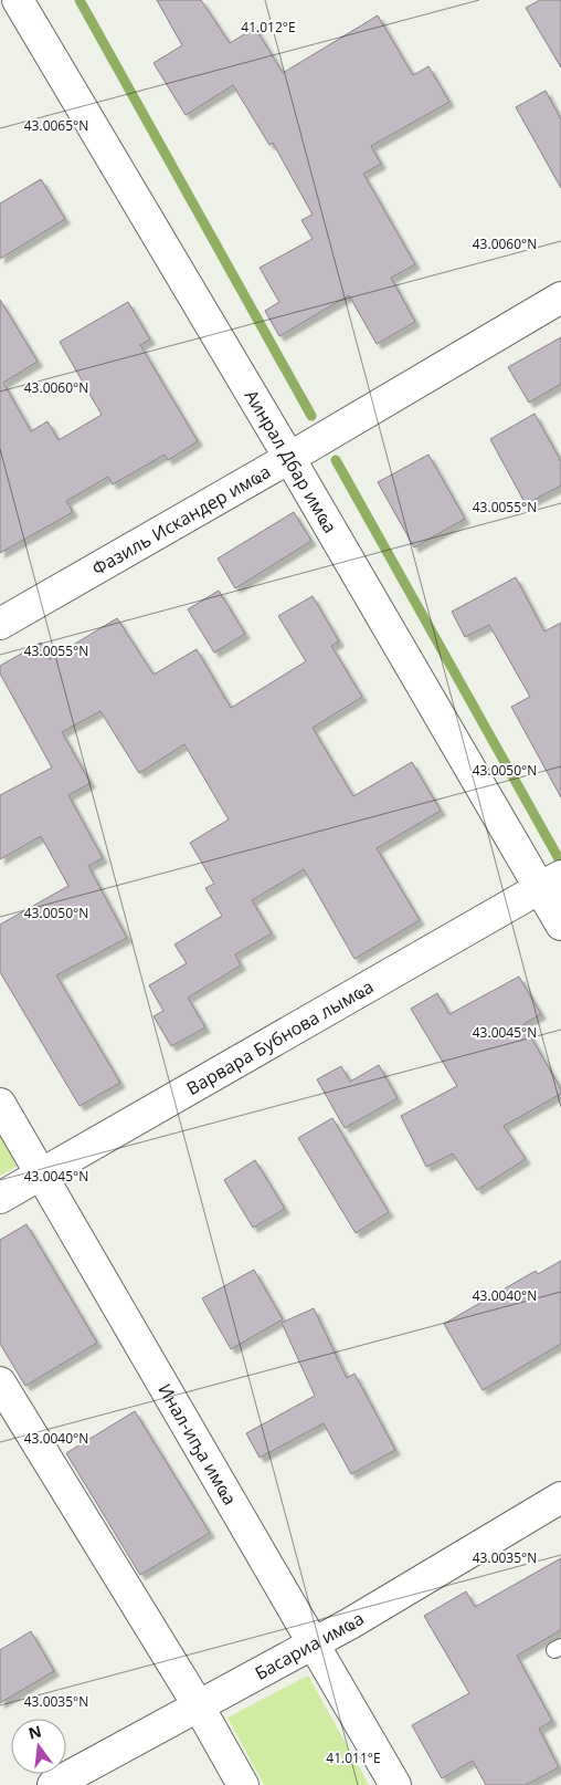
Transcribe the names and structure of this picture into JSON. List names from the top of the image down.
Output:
{
  "streets": {
    "street": [
      "Аинрал Дбар имҩа",
      "Фазиль Искандер имҩа",
      "Варвара Бубнова лымҩа",
      "Инал-иҧа имҩа",
      "Басариа имҩа"
    ]
  },
  "crossings": [
    ["Аинрал Дбар имҩа", "Фазиль Искандер имҩа"],
    ["Аинрал Дбар имҩа", "Варвара Бубнова лымҩа"],
    ["Варвара Бубнова лымҩа", "Инал-иҧа имҩа"],
    ["Инал-иҧа имҩа", "Басариа имҩа"]
  ],
  "north": "top",
  "coordinates": [
    "41.012°E",
    "43.0065°N",
    "43.0060°N",
    "43.0055°N",
    "43.0050°N",
    "43.0045°N",
    "43.0040°N",
    "43.0035°N",
    "41.011°E"
  ]
}
